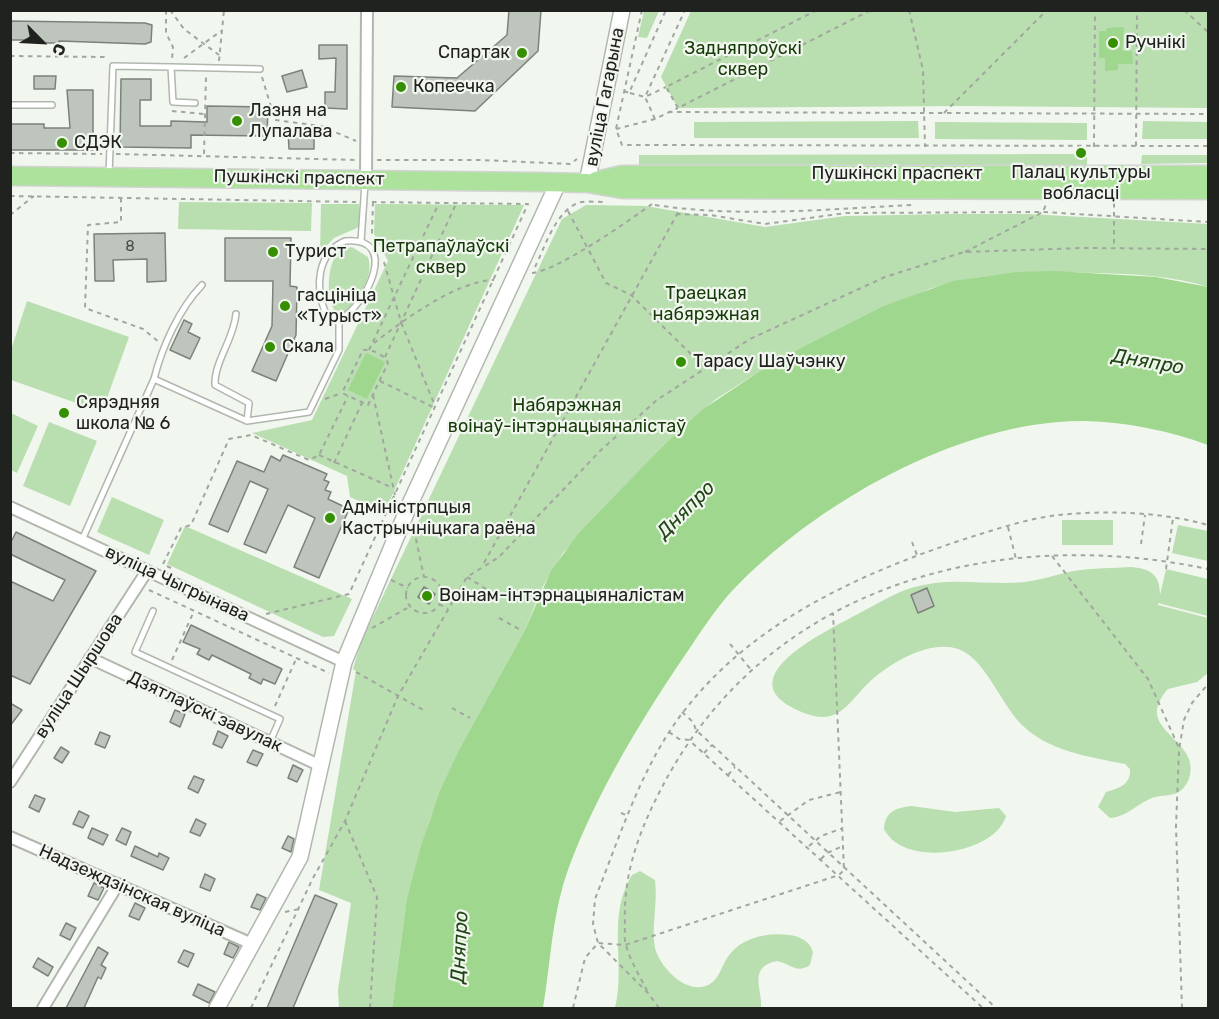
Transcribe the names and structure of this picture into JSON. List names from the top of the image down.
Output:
{
  "streets": {
    "main road": ["вуліца Гагарына", "Пушкінскі праспект"],
    "street": [
      "вуліца Чыгрынава",
      "вуліца Шыршова",
      "Дзятлаўскі завулак",
      "Надзеждзінская вуліца"
    ]
  },
  "crossings": [
    ["вуліца Гагарына", "Пушкінскі праспект"],
    ["вуліца Чыгрынава", "вуліца Шыршова"],
    ["вуліца Шыршова", "Дзятлаўскі завулак"]
  ],
  "water": ["Дняпро"],
  "parks": [
    "Задняпроўскі сквер",
    "Петрапаўлаўскі сквер",
    "Траецкая набярэжная",
    "Набярэжная воінаў-інтэрнацыяналістаў"
  ],
  "places": [
    "Ручнікі",
    "Спартак",
    "Копеечка",
    "Лазня на Лупалава",
    "СДЭК",
    "Палац культуры вобласці",
    "Турист",
    "гасцініца «Турыст»",
    "Скала",
    "Тарасу Шаўчэнку",
    "Сярэдняя школа № 6",
    "Адміністрпцыя Кастрычніцкага раёна",
    "Воінам-інтэрнацыяналістам"
  ],
  "house_numbers": ["8"],
  "north": "bottom right"
}
